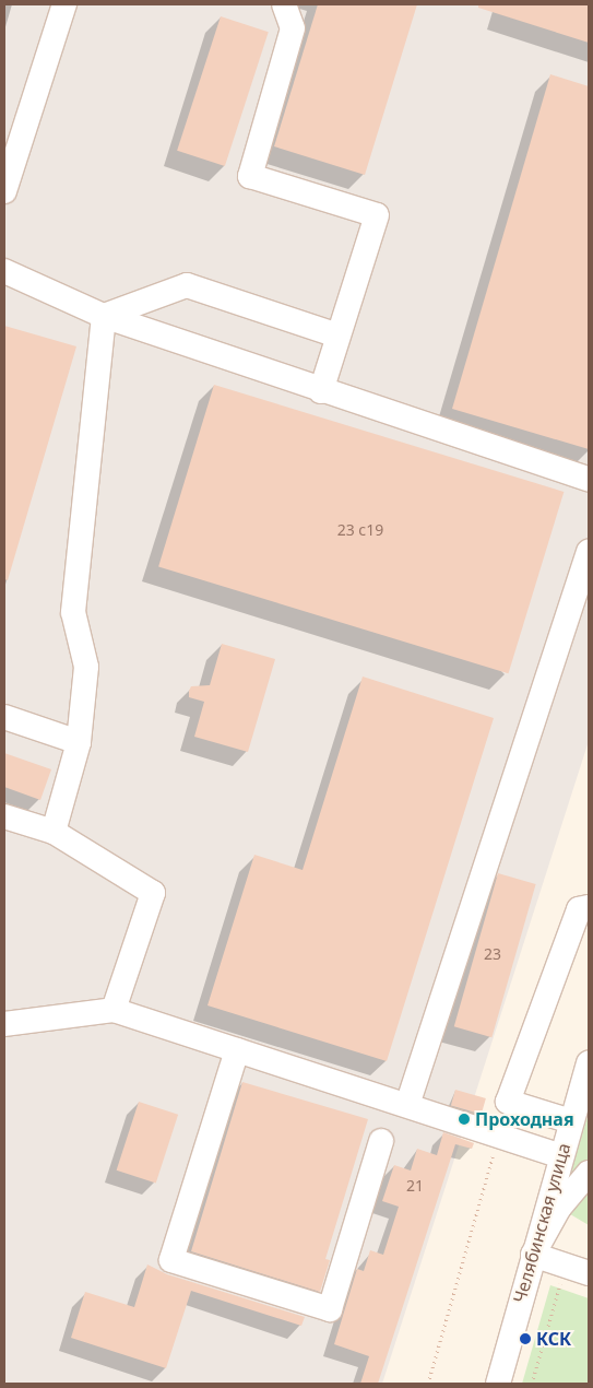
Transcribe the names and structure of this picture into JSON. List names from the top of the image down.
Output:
{
  "streets": {
    "street": ["Челябинская улица"]
  },
  "places": ["Проходная", "КСК"],
  "house_numbers": ["23 с19", "23", "21"]
}
